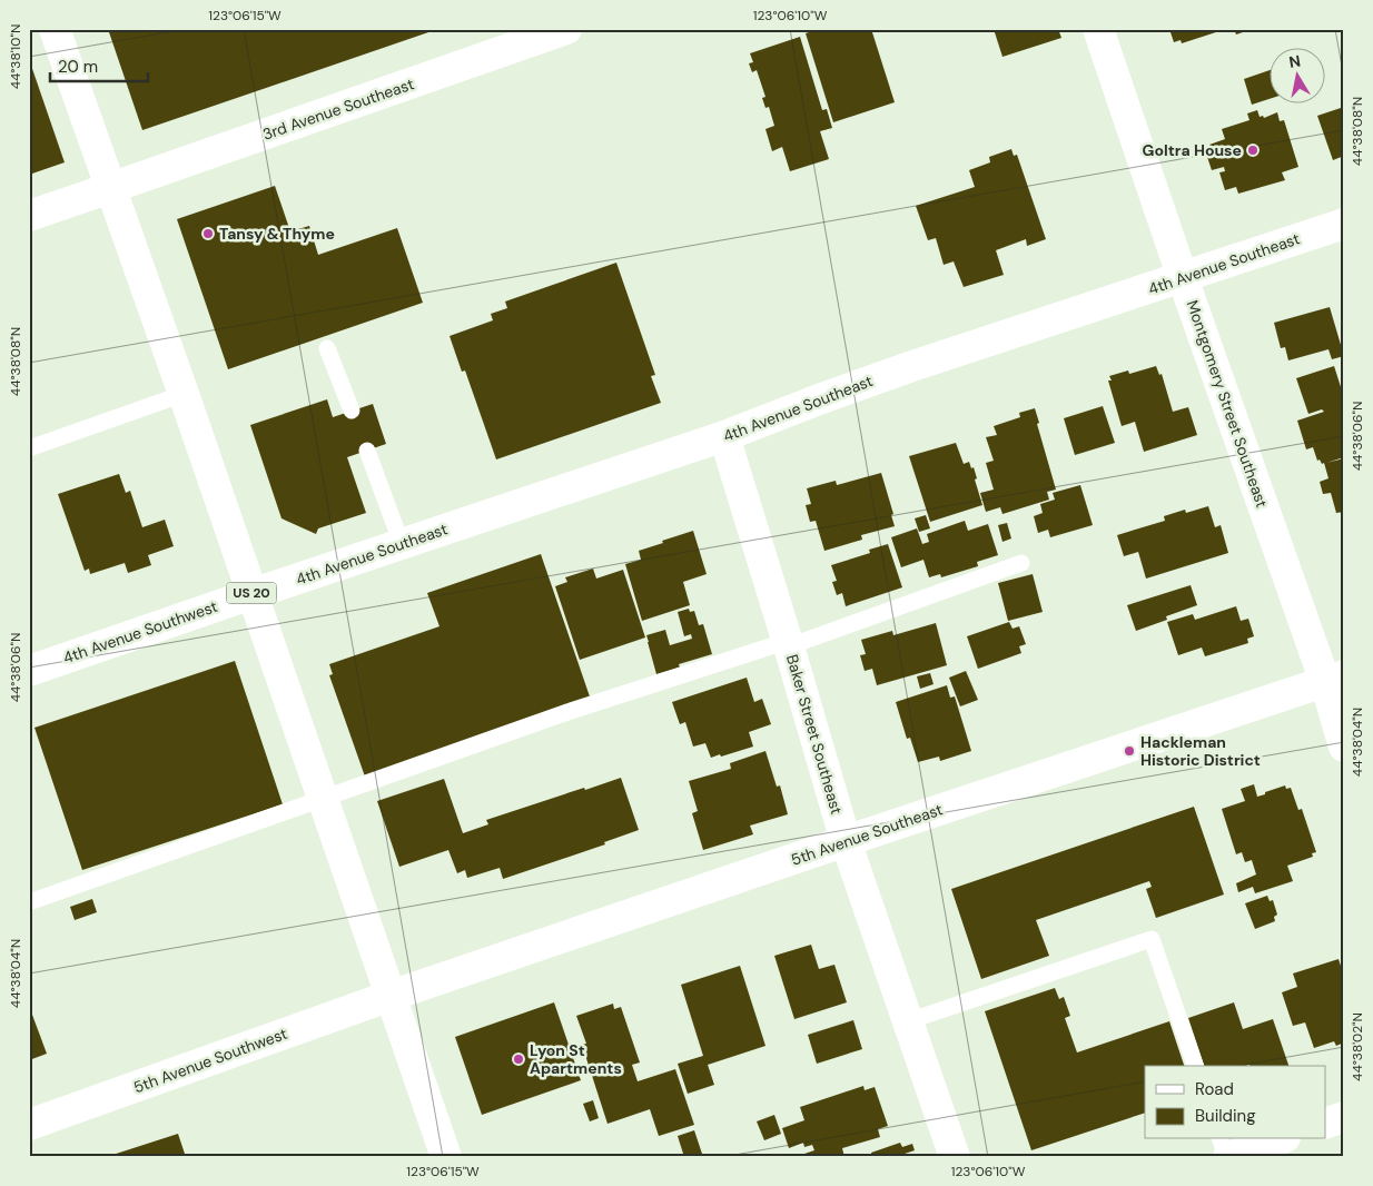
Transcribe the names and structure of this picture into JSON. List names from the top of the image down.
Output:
{
  "streets": {
    "main road": [
      "3rd Avenue Southeast",
      "4th Avenue Southeast",
      "Montgomery Street Southeast",
      "US 20",
      "4th Avenue Southwest",
      "Baker Street Southeast",
      "5th Avenue Southeast",
      "5th Avenue Southwest"
    ]
  },
  "crossings": [
    ["3rd Avenue Southeast", "US 20"],
    ["4th Avenue Southeast", "Montgomery Street Southeast"],
    ["4th Avenue Southeast", "US 20"],
    ["4th Avenue Southeast", "4th Avenue Southwest"],
    ["4th Avenue Southeast", "Baker Street Southeast"],
    ["Montgomery Street Southeast", "5th Avenue Southeast"],
    ["US 20", "4th Avenue Southwest"],
    ["US 20", "5th Avenue Southeast"],
    ["US 20", "5th Avenue Southwest"],
    ["Baker Street Southeast", "5th Avenue Southeast"],
    ["5th Avenue Southeast", "5th Avenue Southwest"]
  ],
  "places": [
    "Goltra House",
    "Tansy & Thyme",
    "Hackleman Historic District",
    "Lyon St Apartments"
  ],
  "legend": ["Road", "Building"],
  "scale_bar": "20 m",
  "north": "top",
  "coordinates": [
    "123°06'15\"W",
    "123°06'10\"W",
    "44°38'10\"N",
    "44°38'08\"N",
    "44°38'06\"N",
    "44°38'04\"N",
    "44°38'02\"N"
  ]
}
